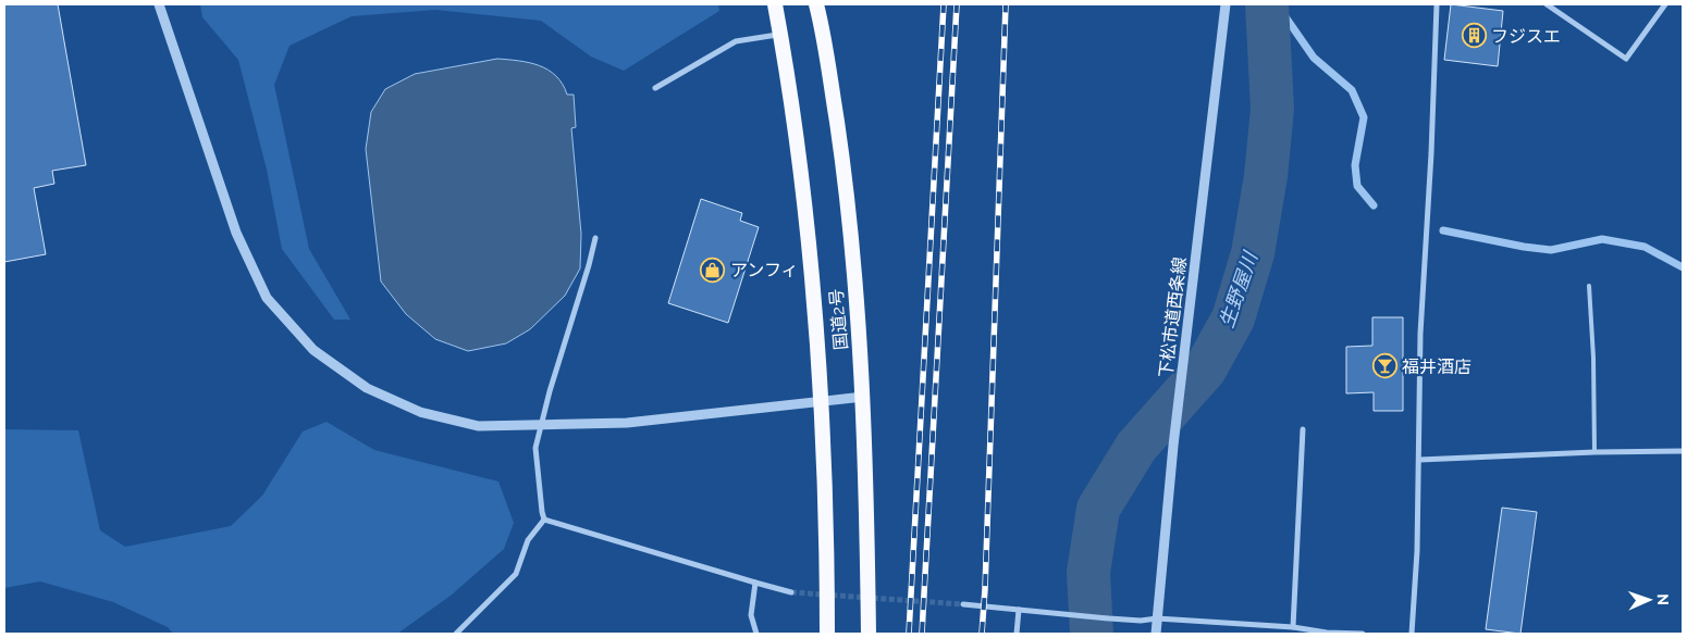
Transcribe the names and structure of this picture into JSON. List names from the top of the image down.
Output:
{
  "streets": {
    "highway": ["国道2号"],
    "street": ["下松市道西条線"]
  },
  "water": ["生野屋川"],
  "places": {
    "building": ["フジスエ"],
    "shop": ["アンフィ"],
    "bar": ["福井酒店"]
  },
  "north": "right"
}
